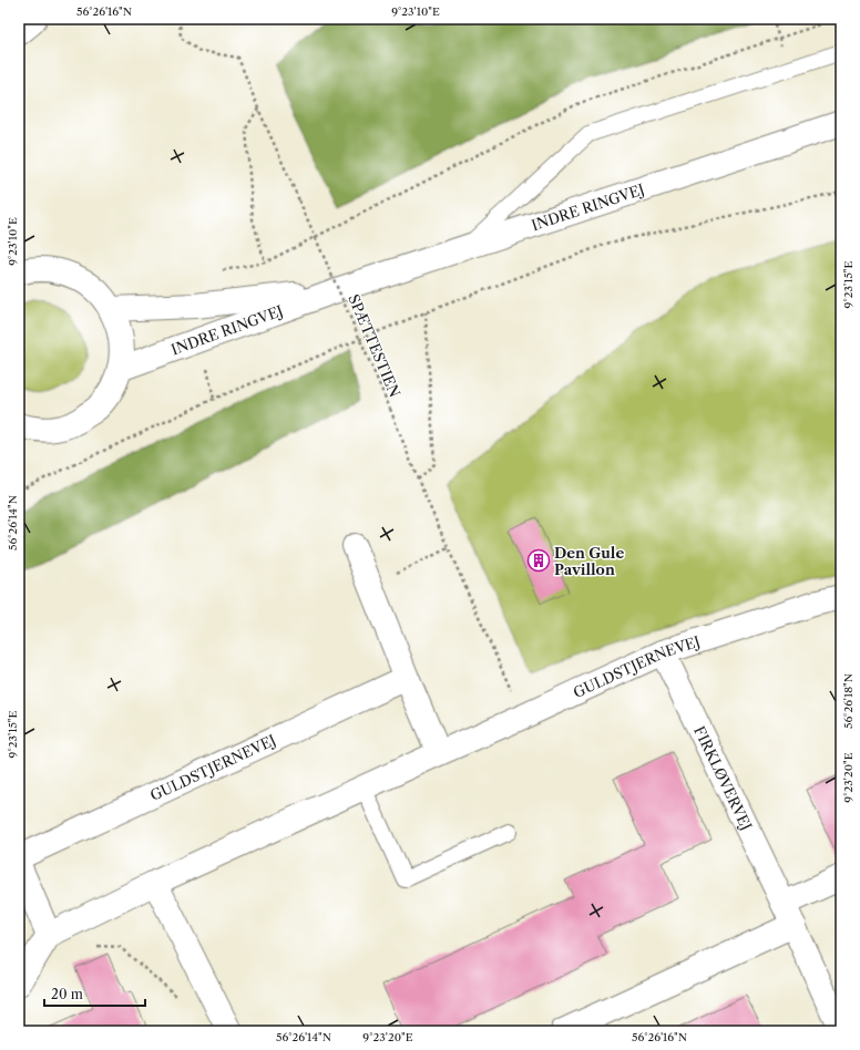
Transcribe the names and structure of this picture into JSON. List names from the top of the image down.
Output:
{
  "streets": {
    "street": ["INDRE RINGVEJ", "GULDSTJERNEVEJ", "FIRKLØVERVEJ"],
    "path": ["SPÆTTESTIEN"]
  },
  "crossings": [
    ["SPÆTTESTIEN", "GULDSTJERNEVEJ"],
    ["GULDSTJERNEVEJ", "FIRKLØVERVEJ"]
  ],
  "places": {
    "building": ["Den Gule Pavillon"]
  },
  "scale_bar": "20 m",
  "coordinates": [
    "56°26'16\"N",
    "9°23'10\"E",
    "9°23'15\"E",
    "56°26'14\"N",
    "56°26'18\"N",
    "9°23'20\"E"
  ]
}
